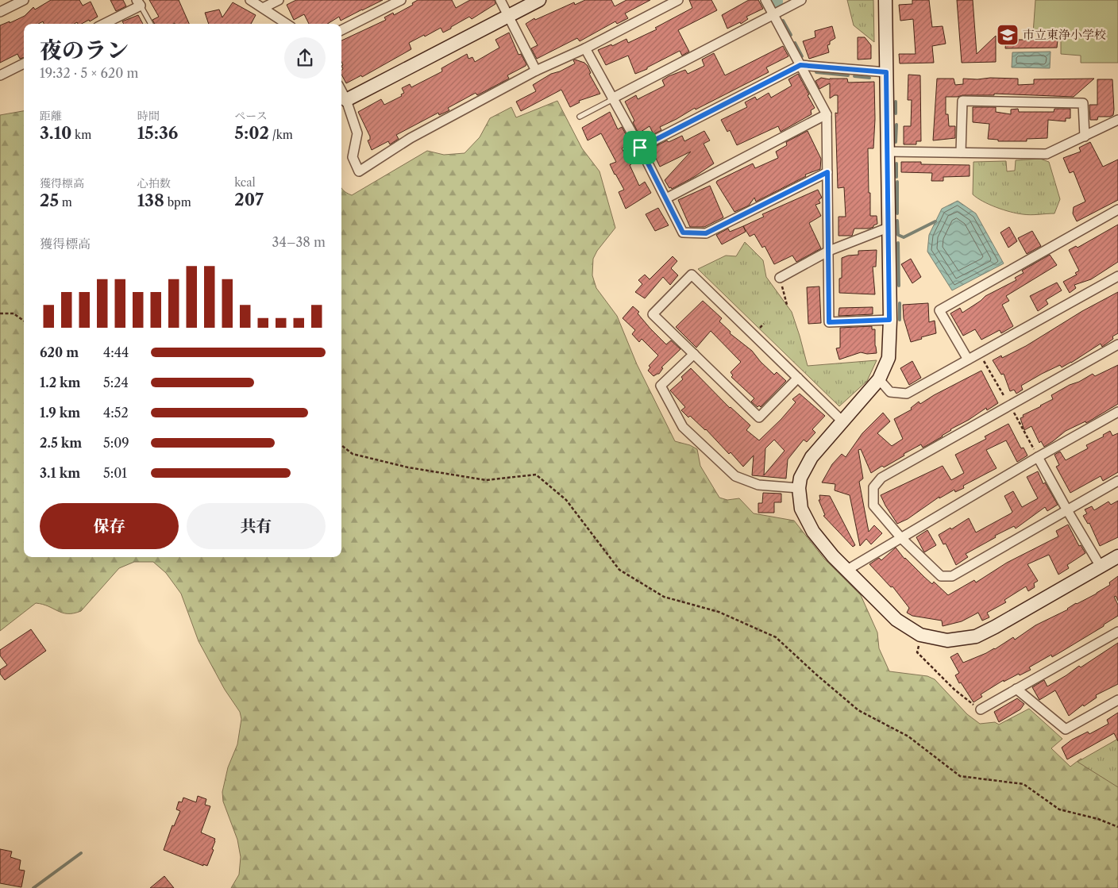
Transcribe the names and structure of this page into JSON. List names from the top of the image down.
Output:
{
  "places": {
    "school or university": ["市立東浄小学校"]
  },
  "page": {
    "heading": ["夜のラン", "19:32 · 5 × 620 m"],
    "stats": [
      ["距離", "3.10 km"],
      ["時間", "15:36"],
      ["ペース", "5:02 /km"],
      ["獲得標高", "25 m"],
      ["心拍数", "138 bpm"],
      ["kcal", "207"]
    ],
    "chart": ["獲得標高", "34–38 m"],
    "list": [
      {
        "name": "620 m",
        "note": "4:44"
      },
      {
        "name": "1.2 km",
        "note": "5:24"
      },
      {
        "name": "1.9 km",
        "note": "4:52"
      },
      {
        "name": "2.5 km",
        "note": "5:09"
      },
      {
        "name": "3.1 km",
        "note": "5:01"
      }
    ],
    "buttons": ["保存", "共有"]
  }
}
